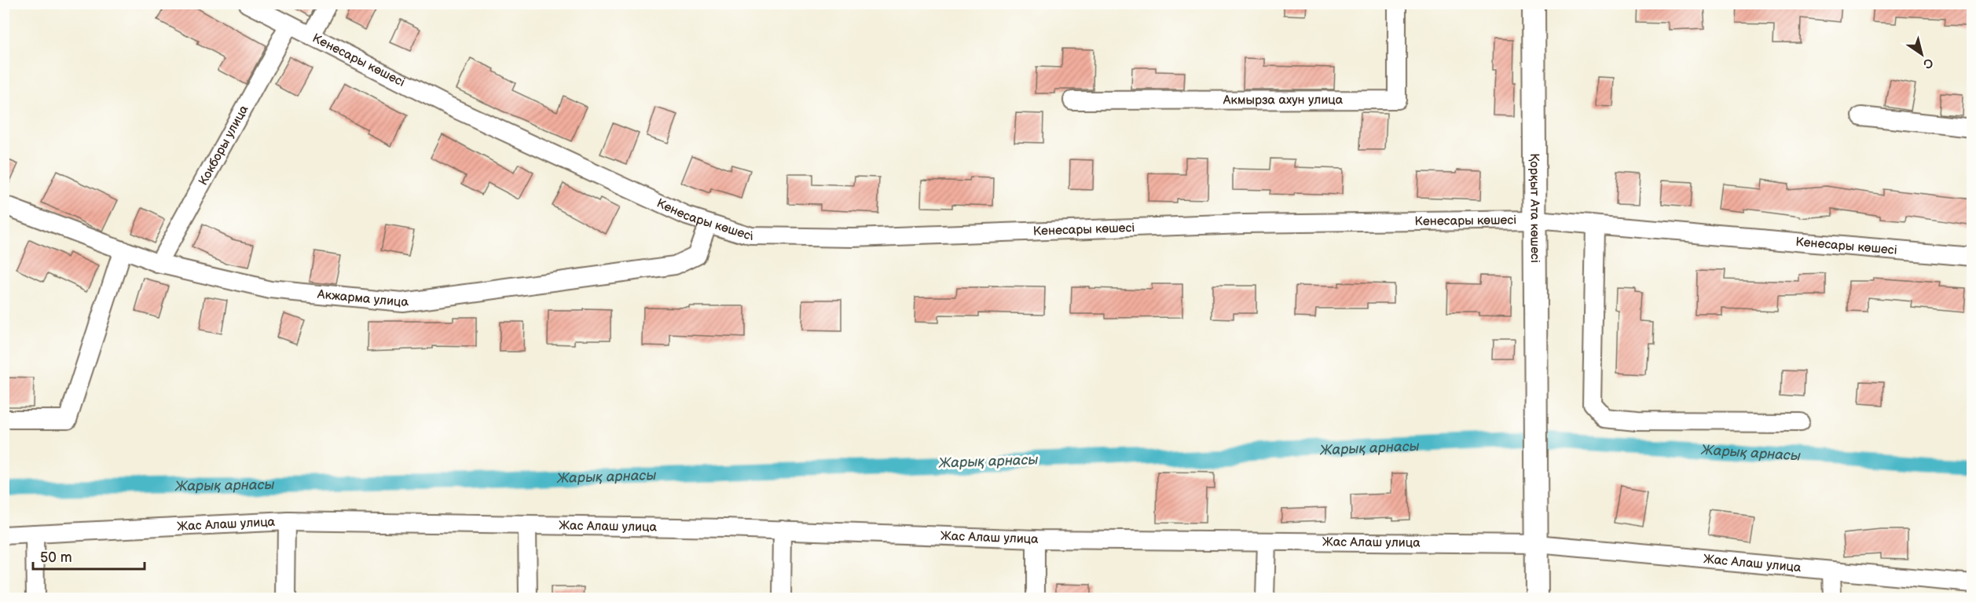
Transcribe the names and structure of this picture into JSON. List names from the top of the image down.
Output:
{
  "streets": {
    "main road": ["Қорқыт Ата көшесі"],
    "street": [
      "Кенесары көшесі",
      "Акмырза ахун улица",
      "Кокборы улица",
      "Акжарма улица",
      "Жас Алаш улица"
    ]
  },
  "crossings": [
    ["Кенесары көшесі", "Кокборы улица"],
    ["Кенесары көшесі", "Қорқыт Ата көшесі"],
    ["Кенесары көшесі", "Акжарма улица"],
    ["Кокборы улица", "Акжарма улица"],
    ["Қорқыт Ата көшесі", "Жас Алаш улица"]
  ],
  "water": ["Жарық арнасы"],
  "scale_bar": "50 m",
  "north": "bottom right"
}
